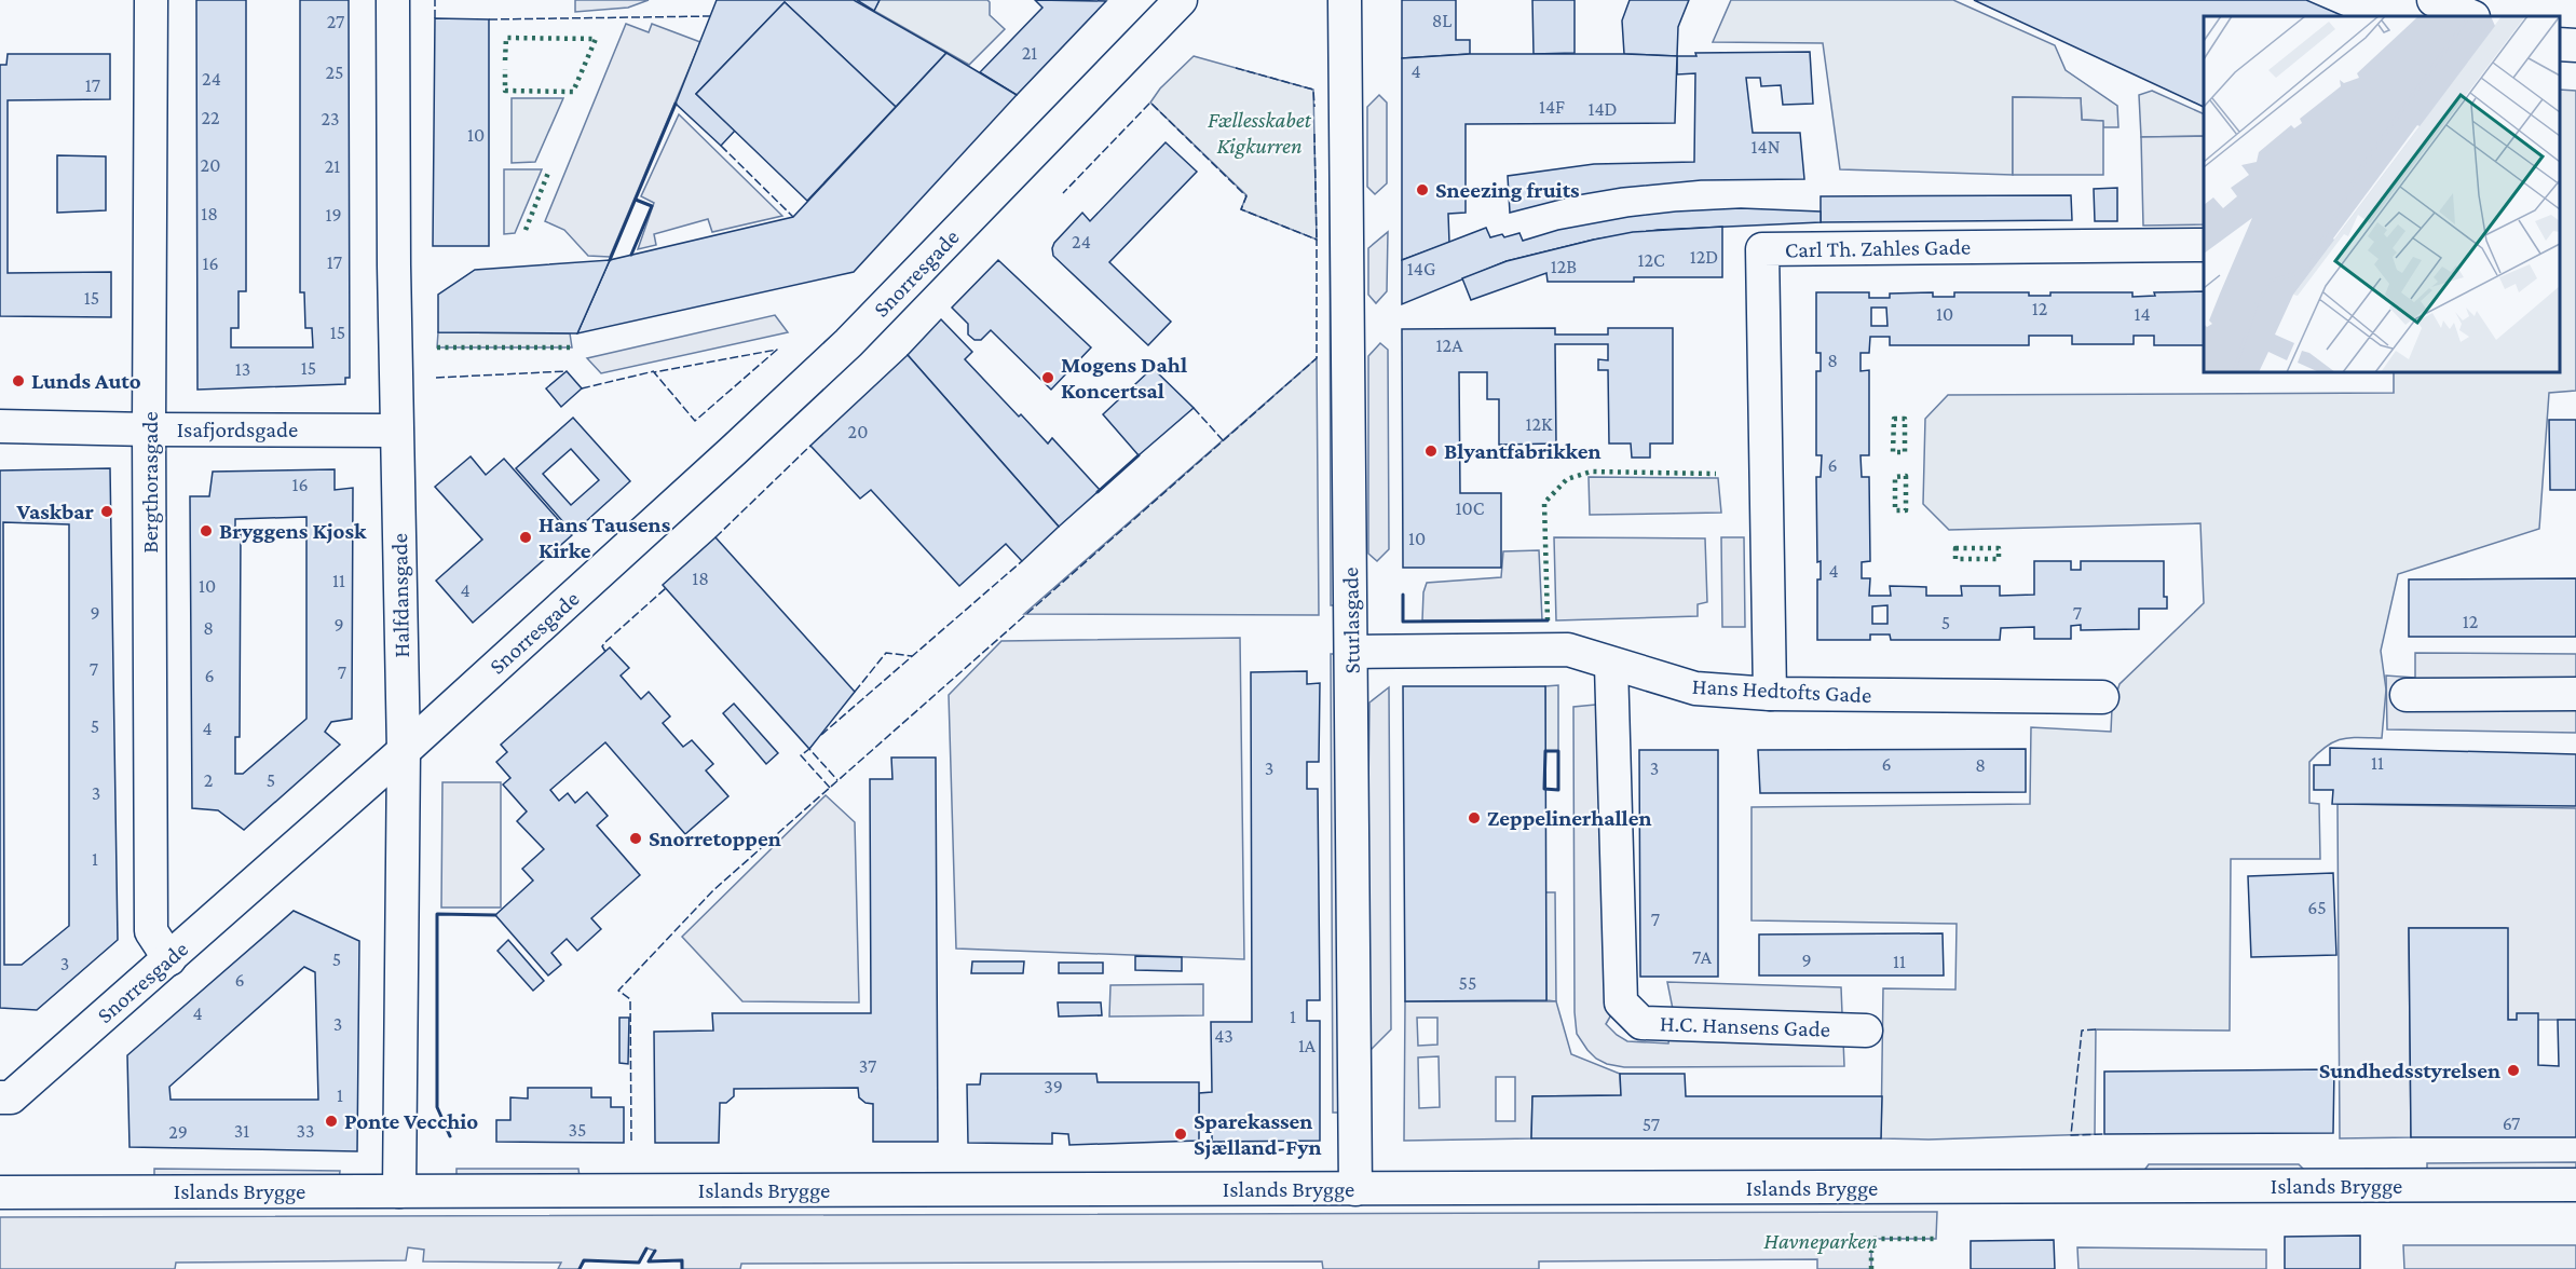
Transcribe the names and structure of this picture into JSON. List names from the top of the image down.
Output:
{
  "streets": {
    "street": [
      "Carl Th. Zahles Gade",
      "Snorresgade",
      "Isafjordsgade",
      "Bergthorasgade",
      "Halfdansgade",
      "Sturlasgade",
      "Hans Hedtofts Gade",
      "H.C. Hansens Gade",
      "Islands Brygge"
    ]
  },
  "crossings": [
    ["Carl Th. Zahles Gade", "Hans Hedtofts Gade"],
    ["Snorresgade", "Bergthorasgade"],
    ["Snorresgade", "Halfdansgade"],
    ["Isafjordsgade", "Bergthorasgade"],
    ["Isafjordsgade", "Halfdansgade"],
    ["Halfdansgade", "Islands Brygge"],
    ["Sturlasgade", "Hans Hedtofts Gade"],
    ["Sturlasgade", "Islands Brygge"],
    ["Hans Hedtofts Gade", "H.C. Hansens Gade"]
  ],
  "parks": ["Fællesskabet Kigkurren", "Havneparken"],
  "places": [
    "Sneezing fruits",
    "Mogens Dahl Koncertsal",
    "Lunds Auto",
    "Blyantfabrikken",
    "Vaskbar",
    "Bryggens Kjosk",
    "Hans Tausens Kirke",
    "Zeppelinerhallen",
    "Snorretoppen",
    "Sundhedsstyrelsen",
    "Ponte Vecchio",
    "Sparekassen Sjælland-Fyn"
  ],
  "house_numbers": [
    "8L",
    "27",
    "21",
    "4",
    "25",
    "24",
    "17",
    "14F",
    "14D",
    "22",
    "23",
    "10",
    "14N",
    "20",
    "21",
    "18",
    "19",
    "24",
    "12D",
    "12C",
    "17",
    "16",
    "12B",
    "14G",
    "15",
    "12",
    "10",
    "14",
    "15",
    "12A",
    "8",
    "15",
    "13",
    "12K",
    "20",
    "6",
    "16",
    "10C",
    "10",
    "4",
    "18",
    "11",
    "10",
    "4",
    "9",
    "7",
    "12",
    "5",
    "9",
    "8",
    "7",
    "7",
    "6",
    "5",
    "4",
    "11",
    "6",
    "8",
    "3",
    "3",
    "2",
    "5",
    "3",
    "1",
    "65",
    "7",
    "7A",
    "5",
    "9",
    "11",
    "3",
    "6",
    "55",
    "4",
    "1",
    "3",
    "43",
    "1A",
    "37",
    "39",
    "1",
    "67",
    "57",
    "35",
    "31",
    "33",
    "29"
  ]
}
